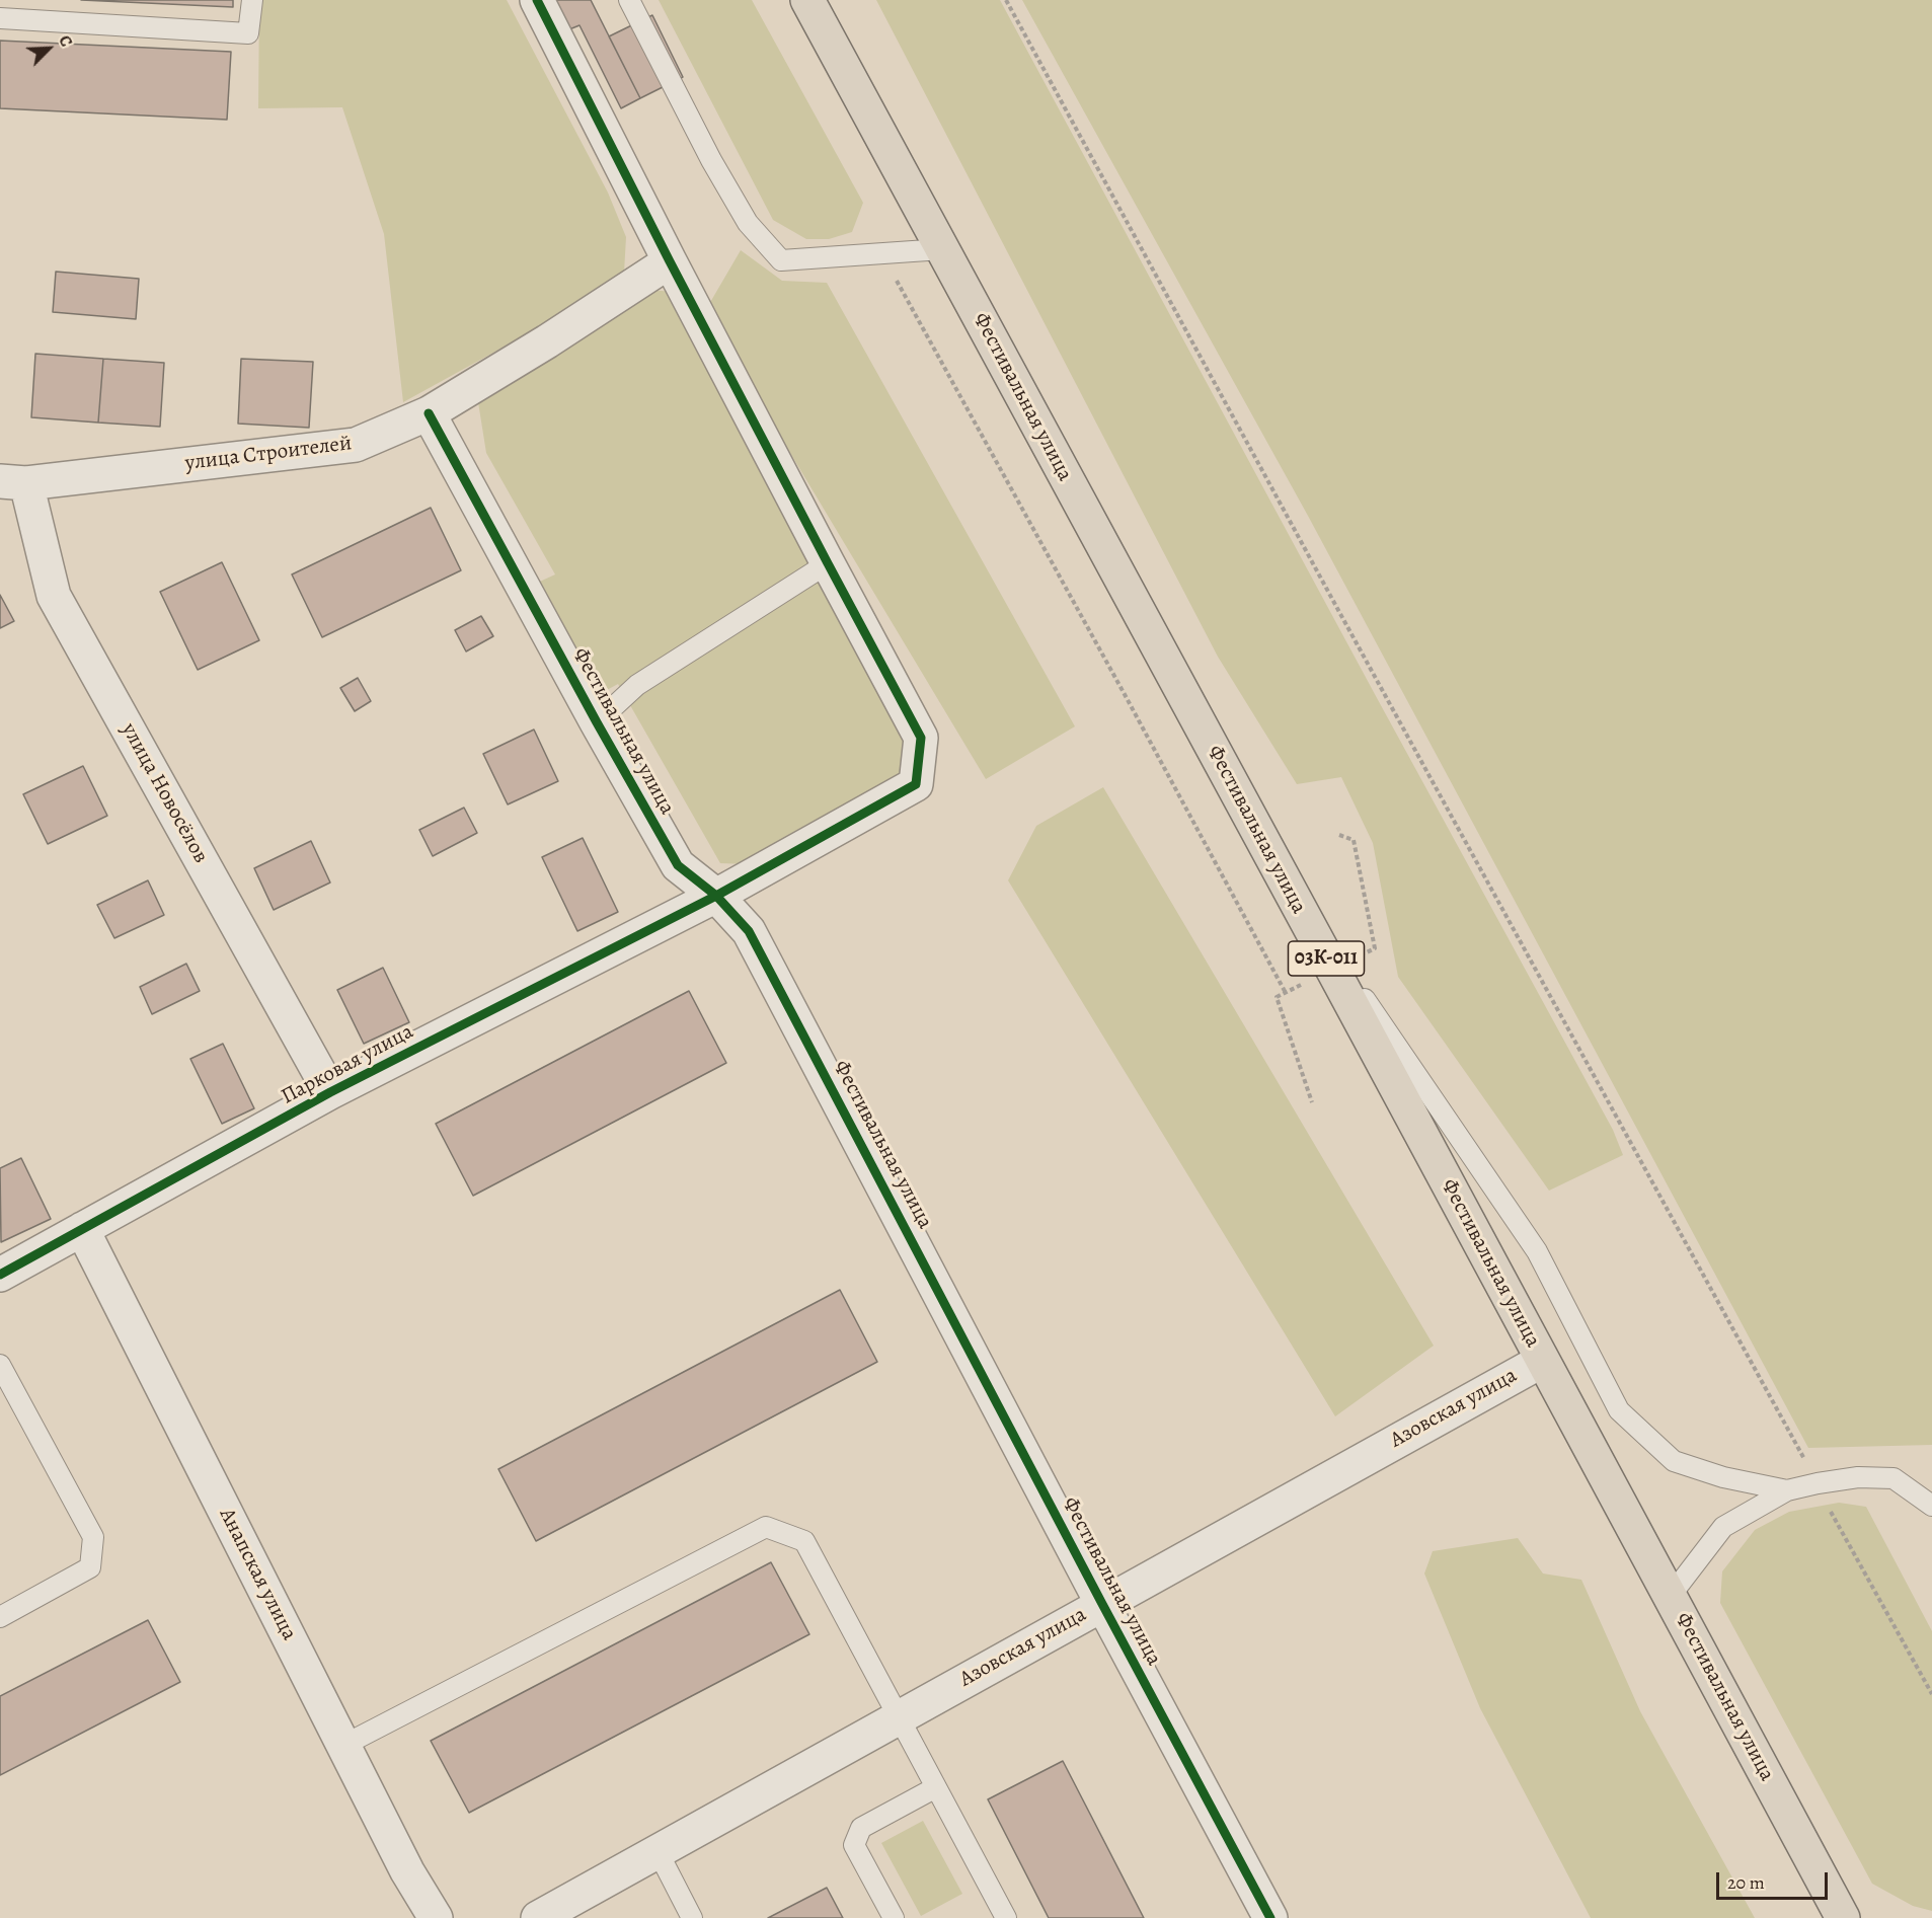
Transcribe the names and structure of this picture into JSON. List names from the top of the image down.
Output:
{
  "streets": {
    "main road": ["Фестивальная улица", "03К-011"],
    "street": [
      "улица Строителей",
      "улица Новосёлов",
      "Парковая улица",
      "Азовская улица",
      "Анапская улица"
    ]
  },
  "crossings": [
    ["Фестивальная улица", "улица Строителей"],
    ["Фестивальная улица", "Парковая улица"],
    ["Фестивальная улица", "Азовская улица"],
    ["улица Строителей", "улица Новосёлов"],
    ["улица Новосёлов", "Парковая улица"],
    ["Парковая улица", "Анапская улица"]
  ],
  "scale_bar": "20 m",
  "north": "top right"
}
